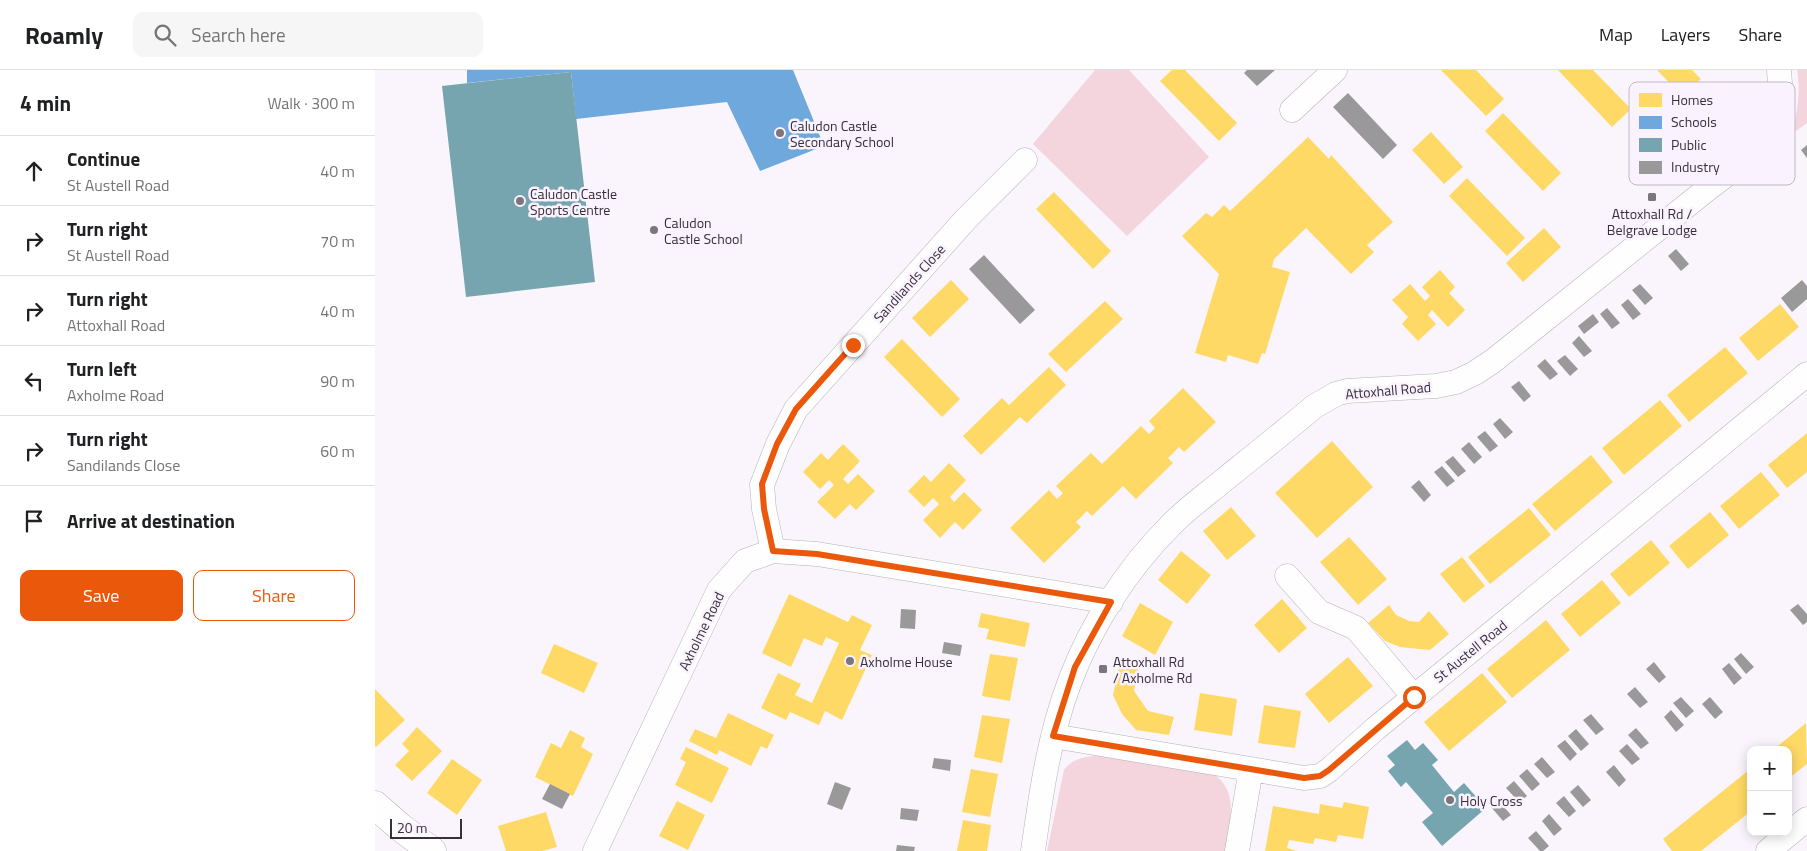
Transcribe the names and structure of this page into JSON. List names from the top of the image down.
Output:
{
  "streets": {
    "street": [
      "Sandilands Close",
      "Attoxhall Road",
      "Axholme Road",
      "St Austell Road"
    ]
  },
  "crossings": [
    ["Sandilands Close", "Axholme Road"],
    ["Attoxhall Road", "Axholme Road"],
    ["Attoxhall Road", "St Austell Road"]
  ],
  "places": {
    "other": [
      "Caludon Castle Secondary School",
      "Caludon Castle Sports Centre",
      "Caludon Castle School",
      "Axholme House",
      "Holy Cross"
    ],
    "transit": ["Attoxhall Rd / Belgrave Lodge", "Attoxhall Rd / Axholme Rd"]
  },
  "legend": [
    "Homes",
    "Schools",
    "Public",
    "Industry"
  ],
  "scale_bar": "20 m",
  "page": {
    "header": "Roamly",
    "search": "Search here",
    "nav": ["Map", "Layers", "Share"],
    "heading": ["4 min", "Walk · 300 m"],
    "list": [
      ["Continue", "St Austell Road", "40 m"],
      ["Turn right", "St Austell Road", "70 m"],
      ["Turn right", "Attoxhall Road", "40 m"],
      ["Turn left", "Axholme Road", "90 m"],
      ["Turn right", "Sandilands Close", "60 m"],
      "Arrive at destination"
    ],
    "buttons": ["Save", "Share"],
    "map_buttons": ["+", "−"],
    "scale": "20 m"
  }
}
